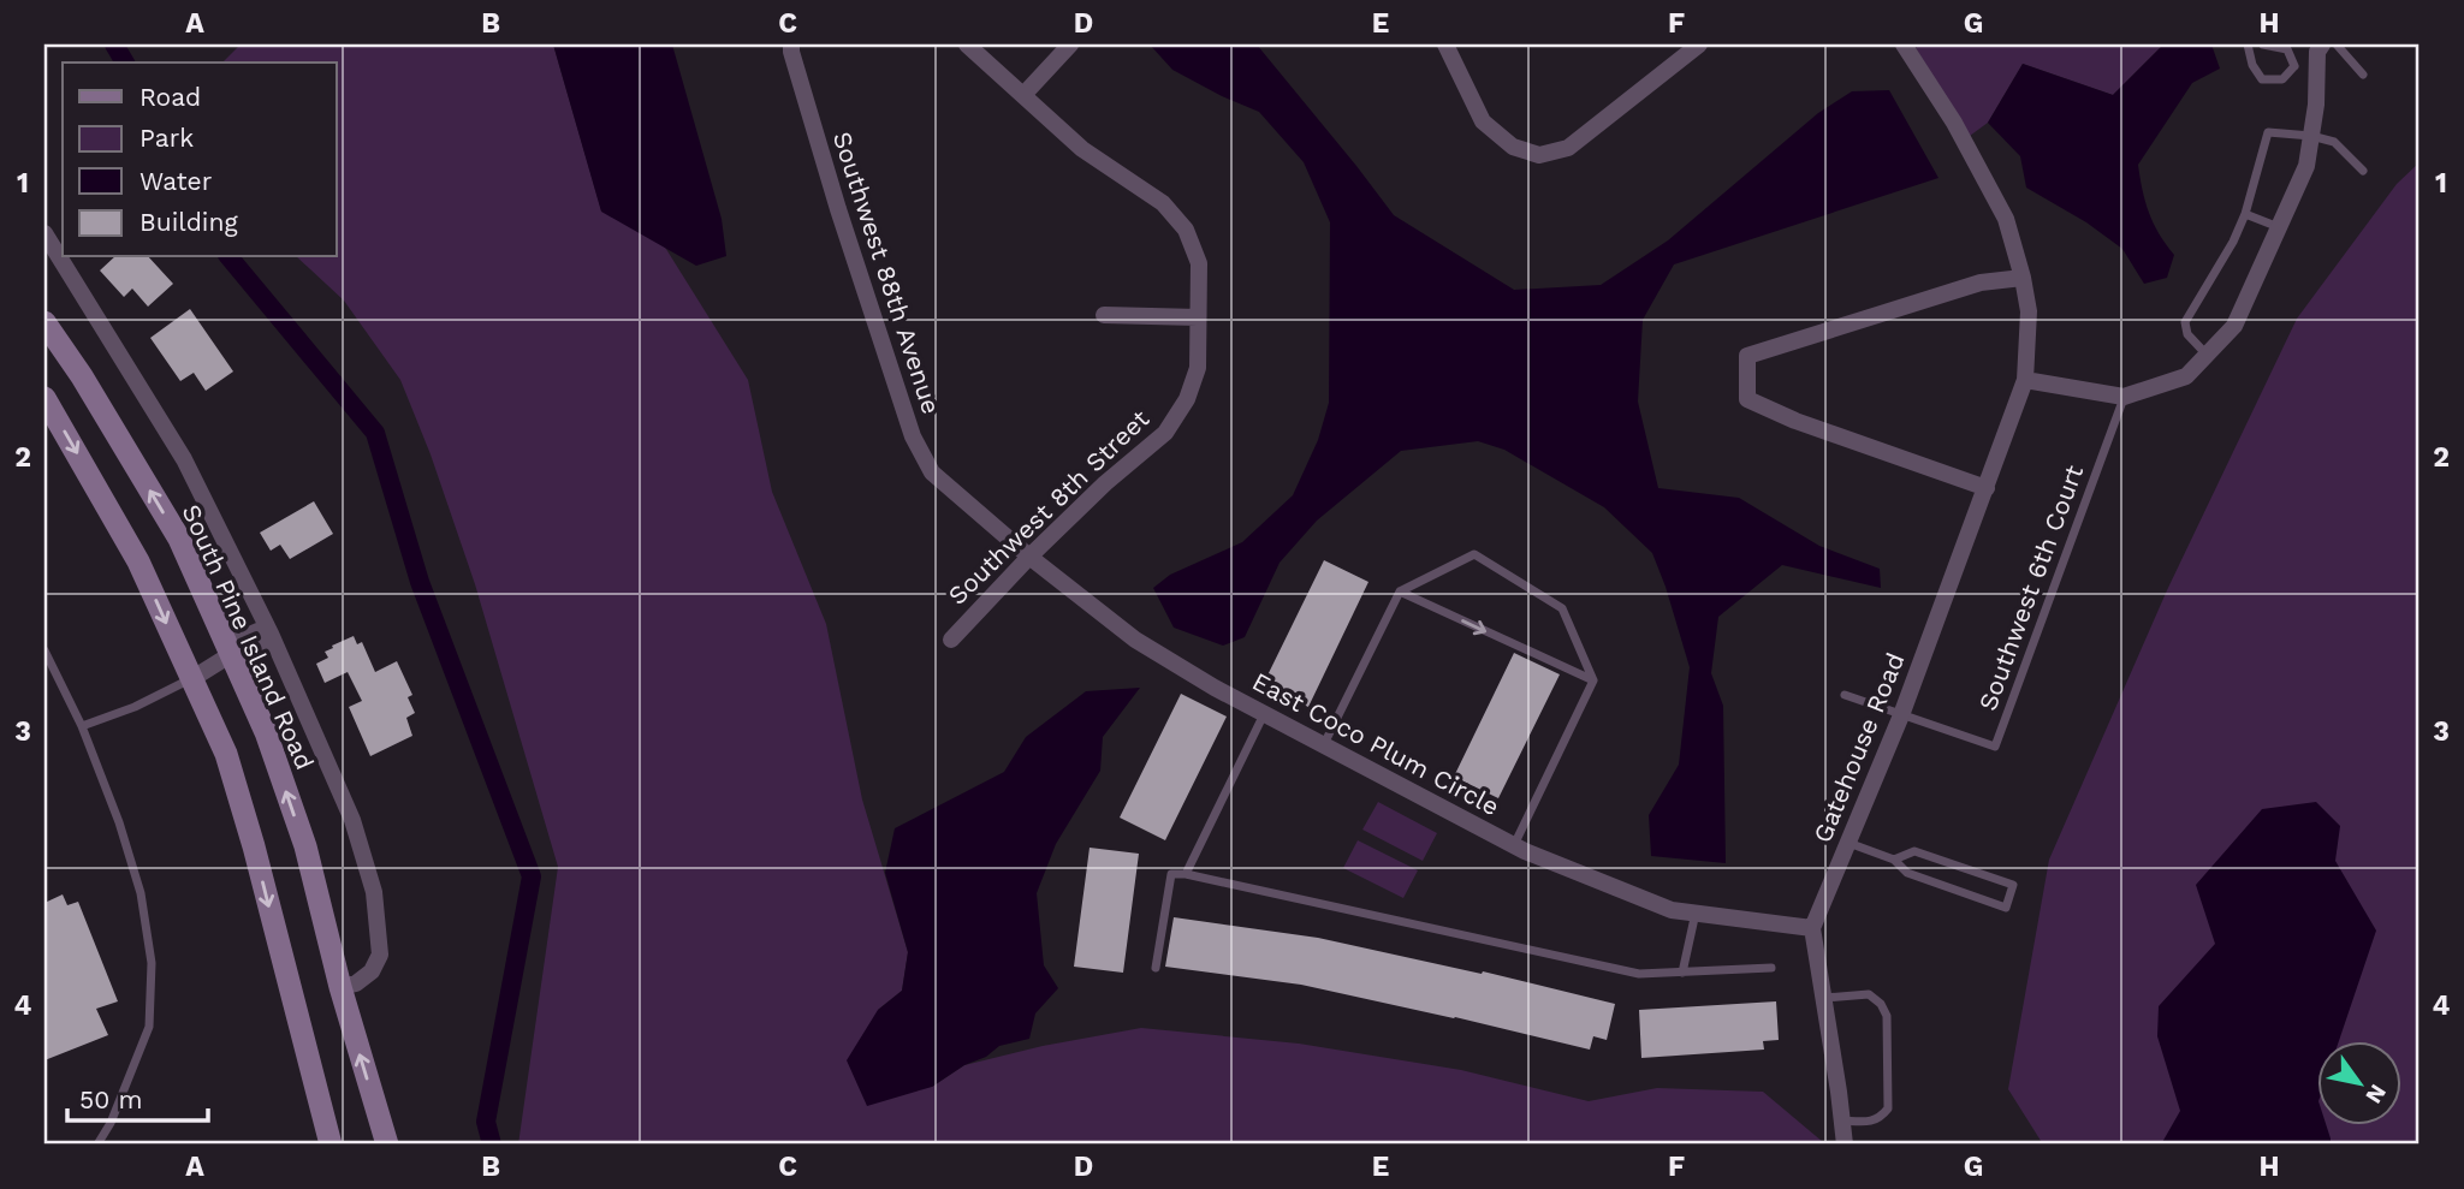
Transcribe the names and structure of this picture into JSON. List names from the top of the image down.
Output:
{
  "streets": {
    "main road": ["South Pine Island Road"],
    "street": [
      "Southwest 88th Avenue",
      "Southwest 8th Street",
      "East Coco Plum Circle",
      "Gatehouse Road"
    ],
    "lane": ["Southwest 6th Court"]
  },
  "crossings": [
    ["Southwest 88th Avenue", "East Coco Plum Circle"],
    ["Southwest 8th Street", "East Coco Plum Circle"],
    ["Southwest 6th Court", "Gatehouse Road"],
    ["East Coco Plum Circle", "Gatehouse Road"]
  ],
  "legend": [
    "Road",
    "Park",
    "Water",
    "Building"
  ],
  "scale_bar": "50 m",
  "north": "bottom right",
  "grid": {
    "columns": [
      "A",
      "B",
      "C",
      "D",
      "E",
      "F",
      "G",
      "H"
    ],
    "rows": [
      "1",
      "2",
      "3",
      "4"
    ]
  }
}
